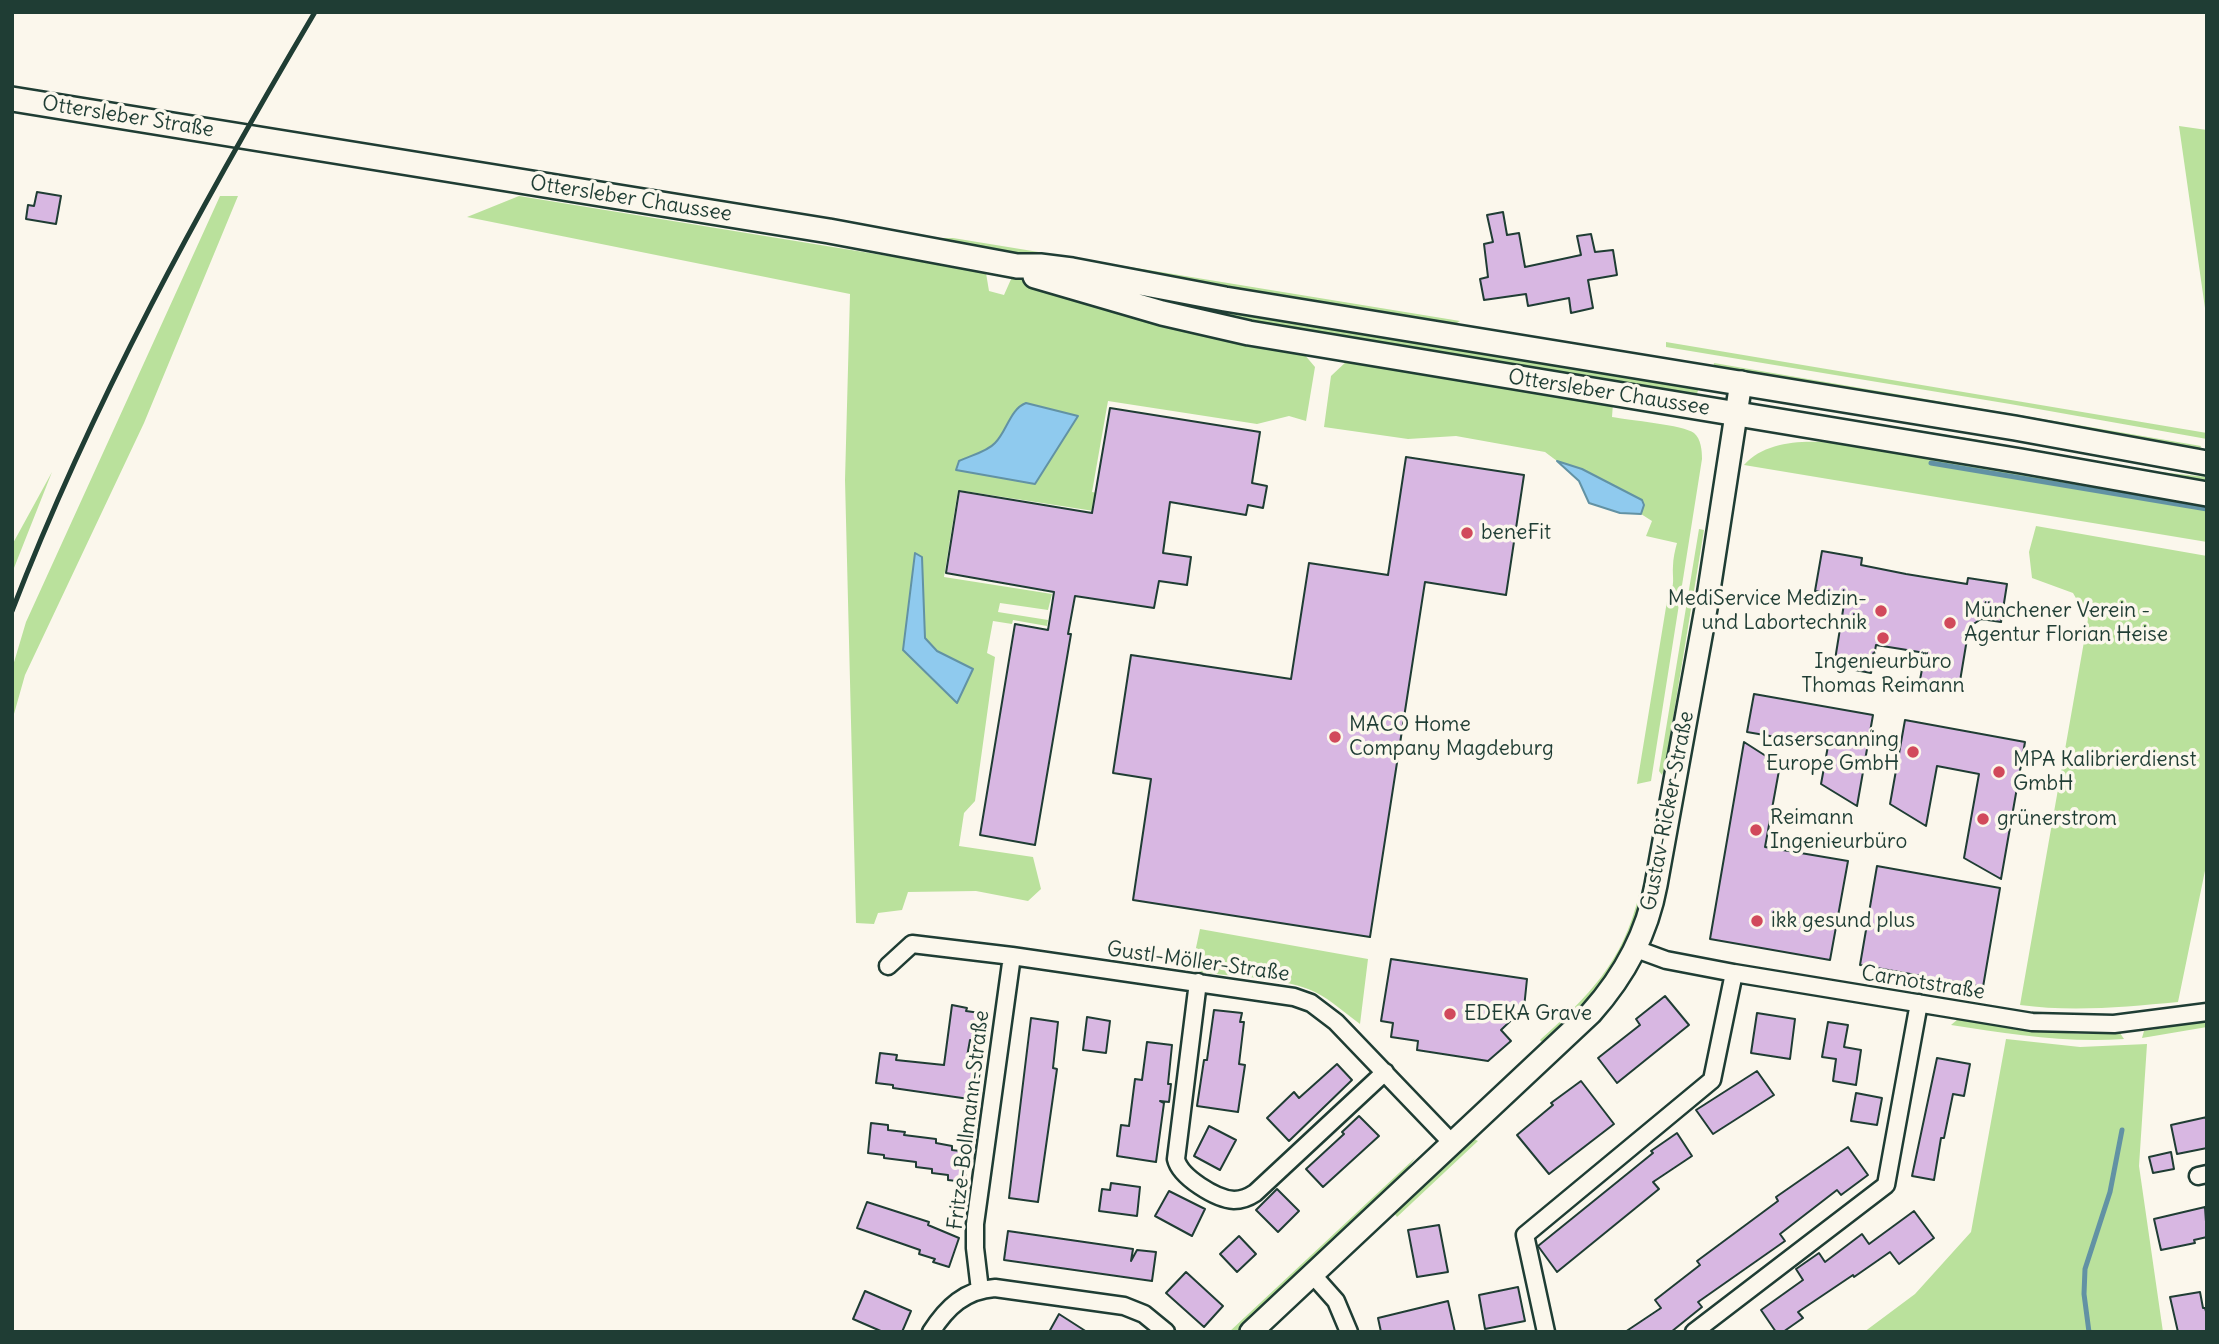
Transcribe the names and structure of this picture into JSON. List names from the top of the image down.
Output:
{
  "streets": {
    "main road": ["Ottersleber Straße", "Ottersleber Chaussee"],
    "street": [
      "Gustav-Ricker-Straße",
      "Gustl-Möller-Straße",
      "Carnotstraße",
      "Fritze-Bollmann-Straße"
    ]
  },
  "crossings": [
    ["Ottersleber Straße", "Ottersleber Chaussee"],
    ["Ottersleber Chaussee", "Gustav-Ricker-Straße"],
    ["Gustav-Ricker-Straße", "Gustl-Möller-Straße"],
    ["Gustav-Ricker-Straße", "Carnotstraße"],
    ["Gustl-Möller-Straße", "Fritze-Bollmann-Straße"]
  ],
  "places": [
    "beneFit",
    "MediService Medizin- und Labortechnik",
    "Münchener Verein - Agentur Florian Heise",
    "Ingenieurbüro Thomas Reimann",
    "MACO Home Company Magdeburg",
    "Laserscanning Europe GmbH",
    "MPA Kalibrierdienst GmbH",
    "grünerstrom",
    "Reimann Ingenieurbüro",
    "ikk gesund plus",
    "EDEKA Grave"
  ]
}
